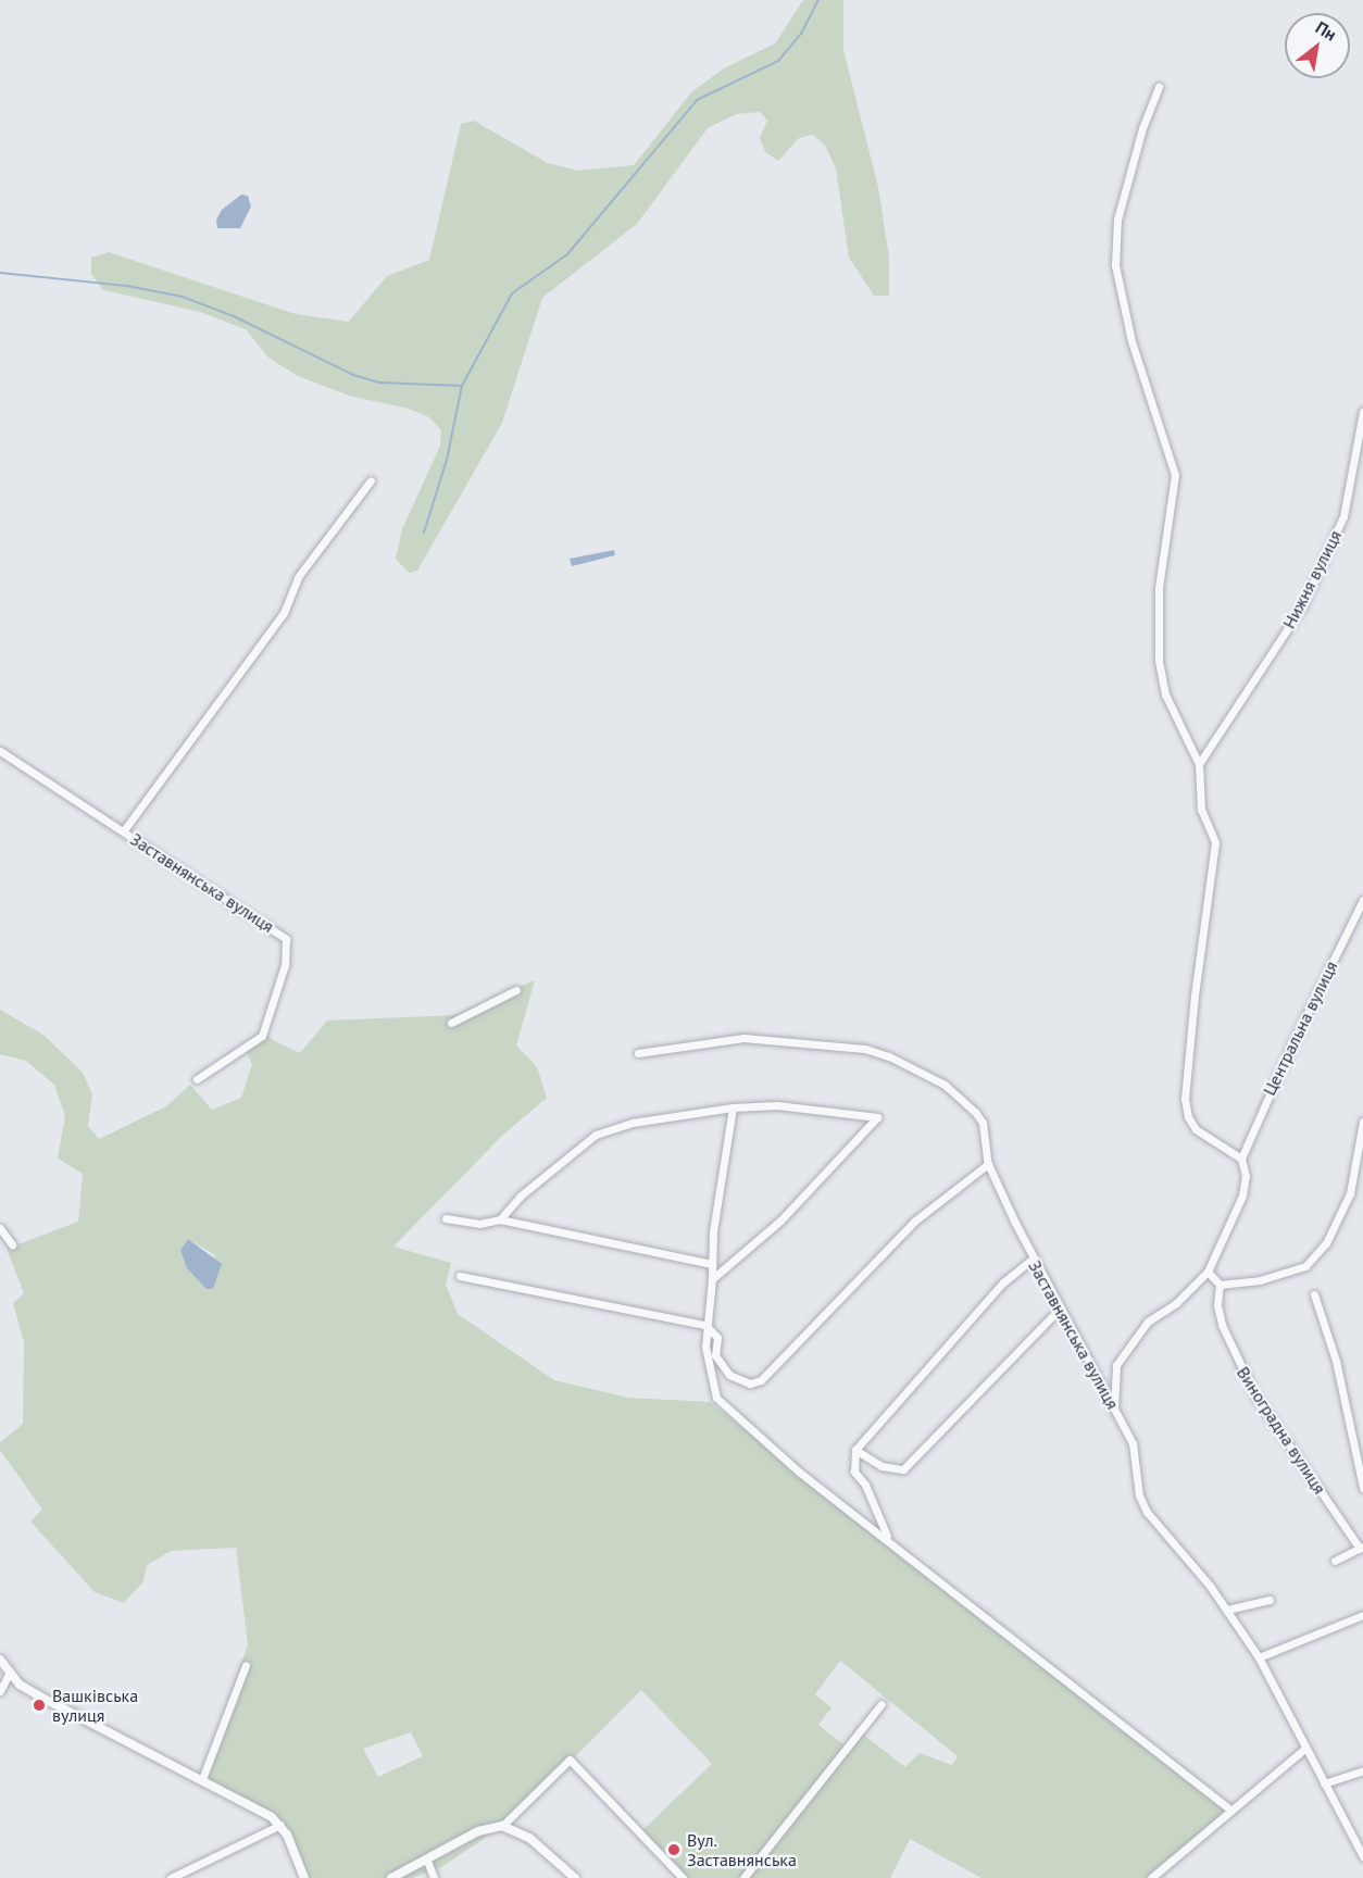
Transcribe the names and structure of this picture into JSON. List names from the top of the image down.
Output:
{
  "streets": {
    "street": [
      "Нижня вулиця",
      "Заставнянська вулиця",
      "Центральна вулиця",
      "Виноградна вулиця"
    ]
  },
  "places": ["Вашківська вулиця", "Вул. Заставнянська"],
  "north": "top right"
}
